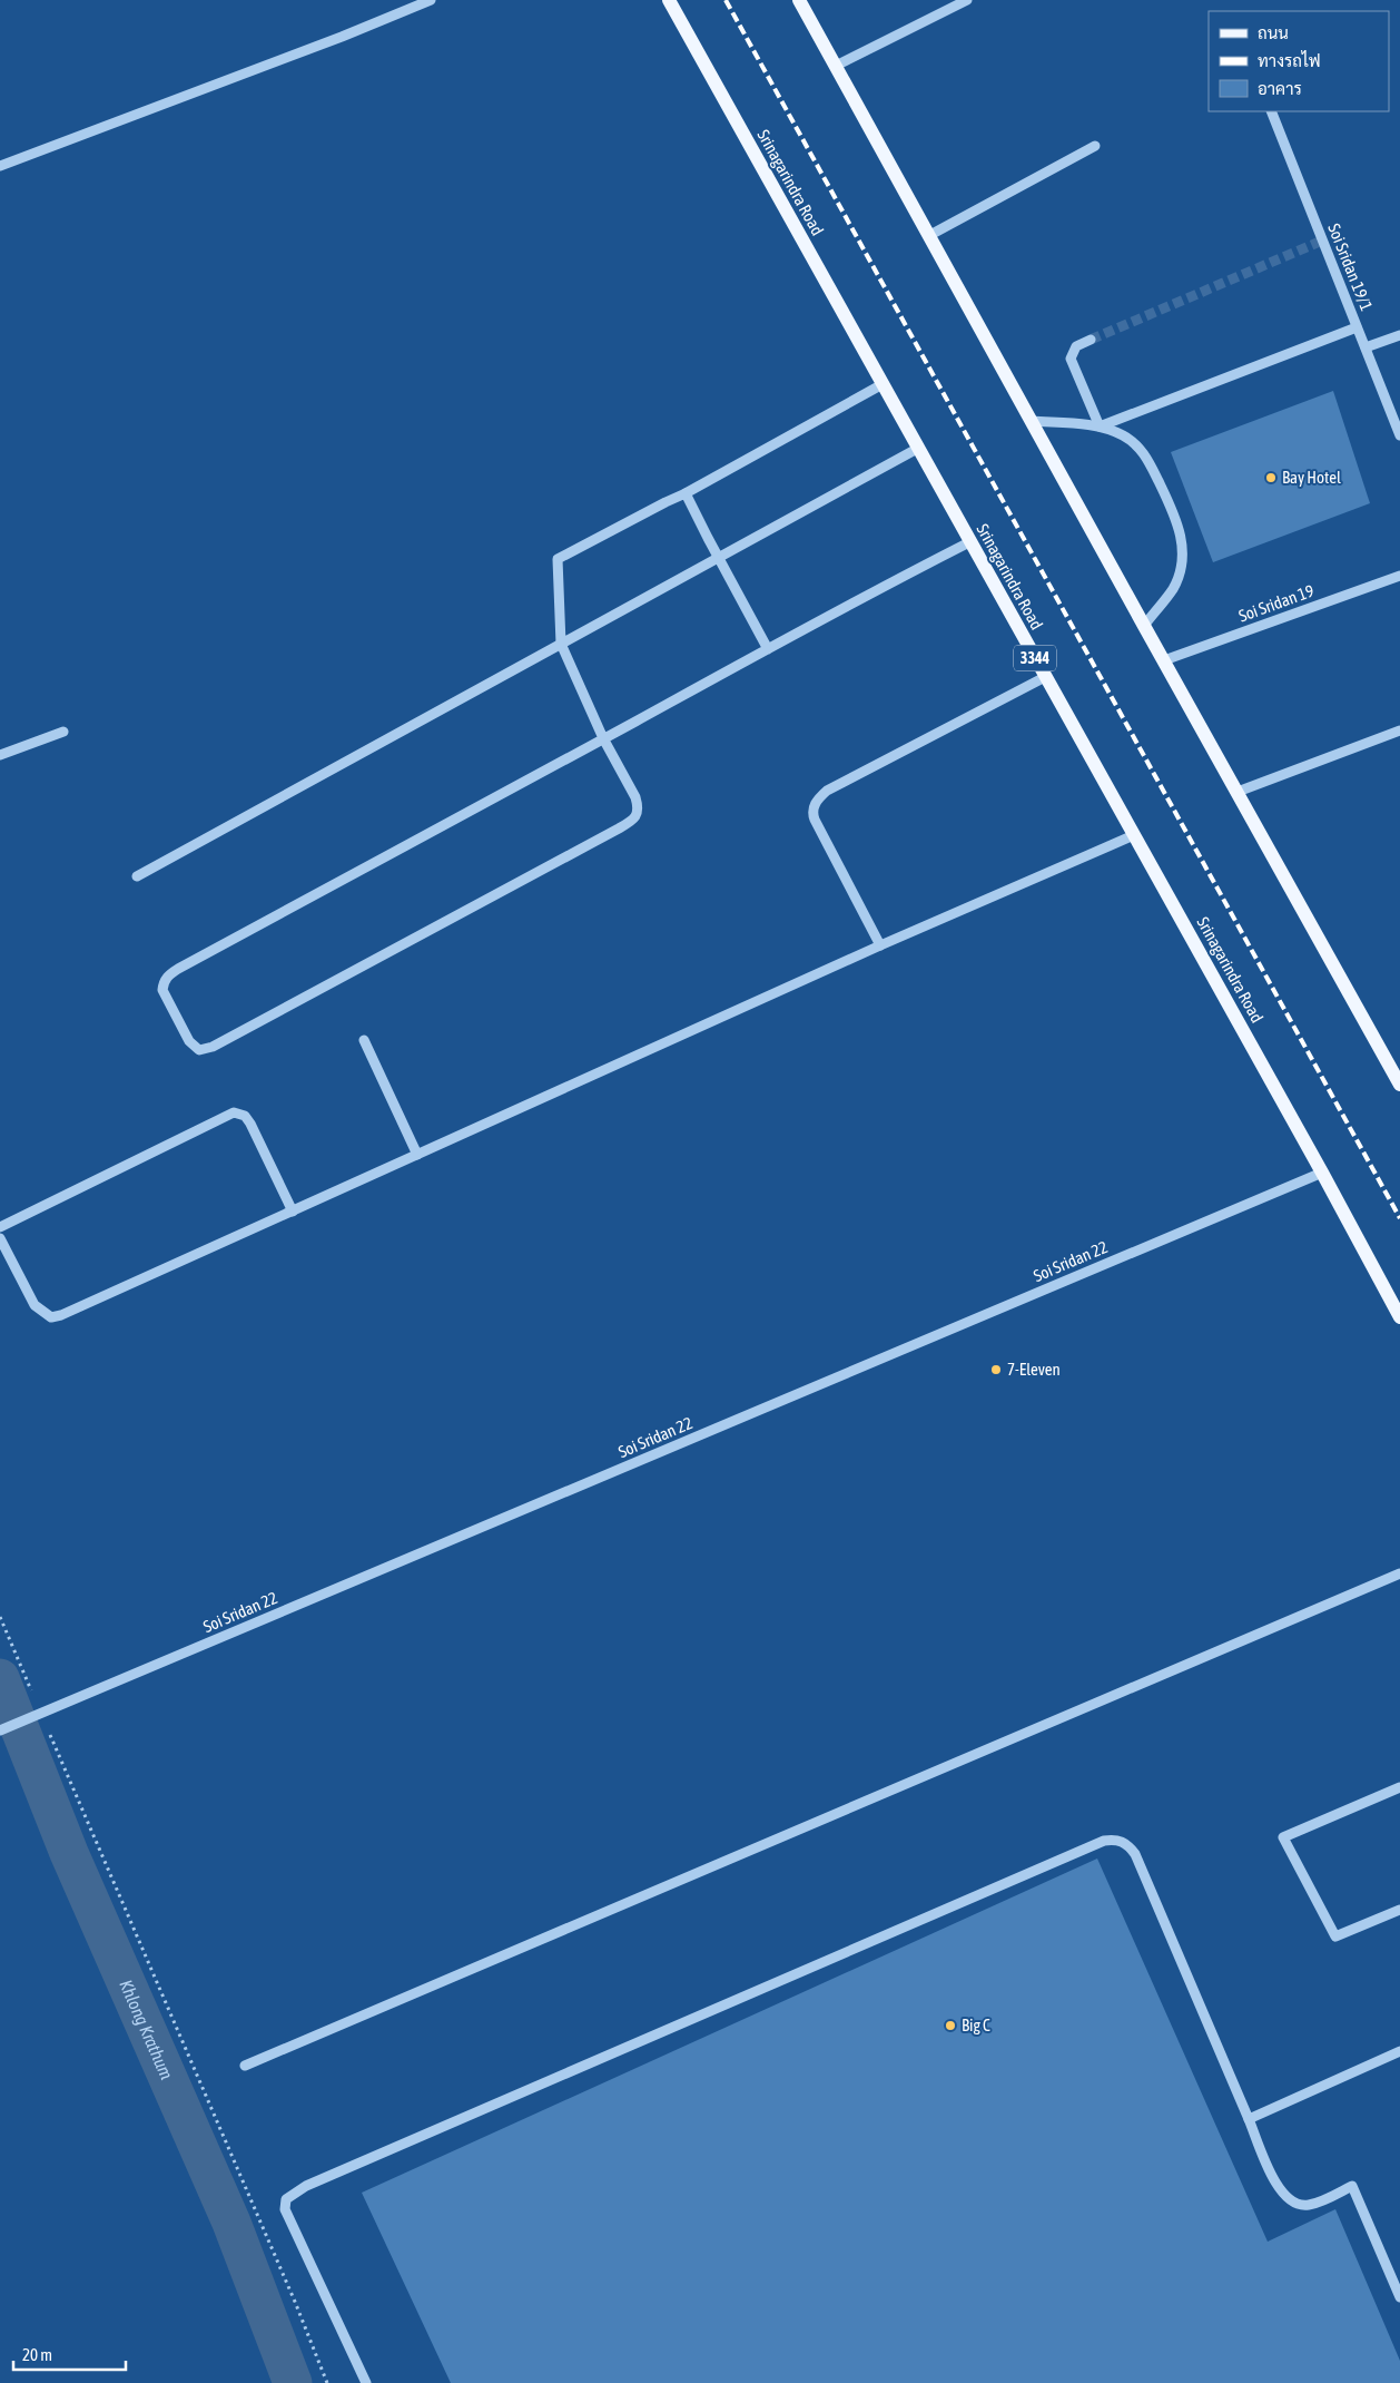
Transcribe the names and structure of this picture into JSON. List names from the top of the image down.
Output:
{
  "streets": {
    "main road": ["Srinagarindra Road", "3344"],
    "street": ["Soi Sridan 19/1", "Soi Sridan 19", "Soi Sridan 22"]
  },
  "crossings": [
    ["Srinagarindra Road", "Soi Sridan 22"]
  ],
  "water": ["Khlong Krathum"],
  "places": ["Bay Hotel", "7-Eleven", "Big C"],
  "legend": ["ถนน", "ทางรถไฟ", "อาคาร"],
  "scale_bar": "20 m"
}
